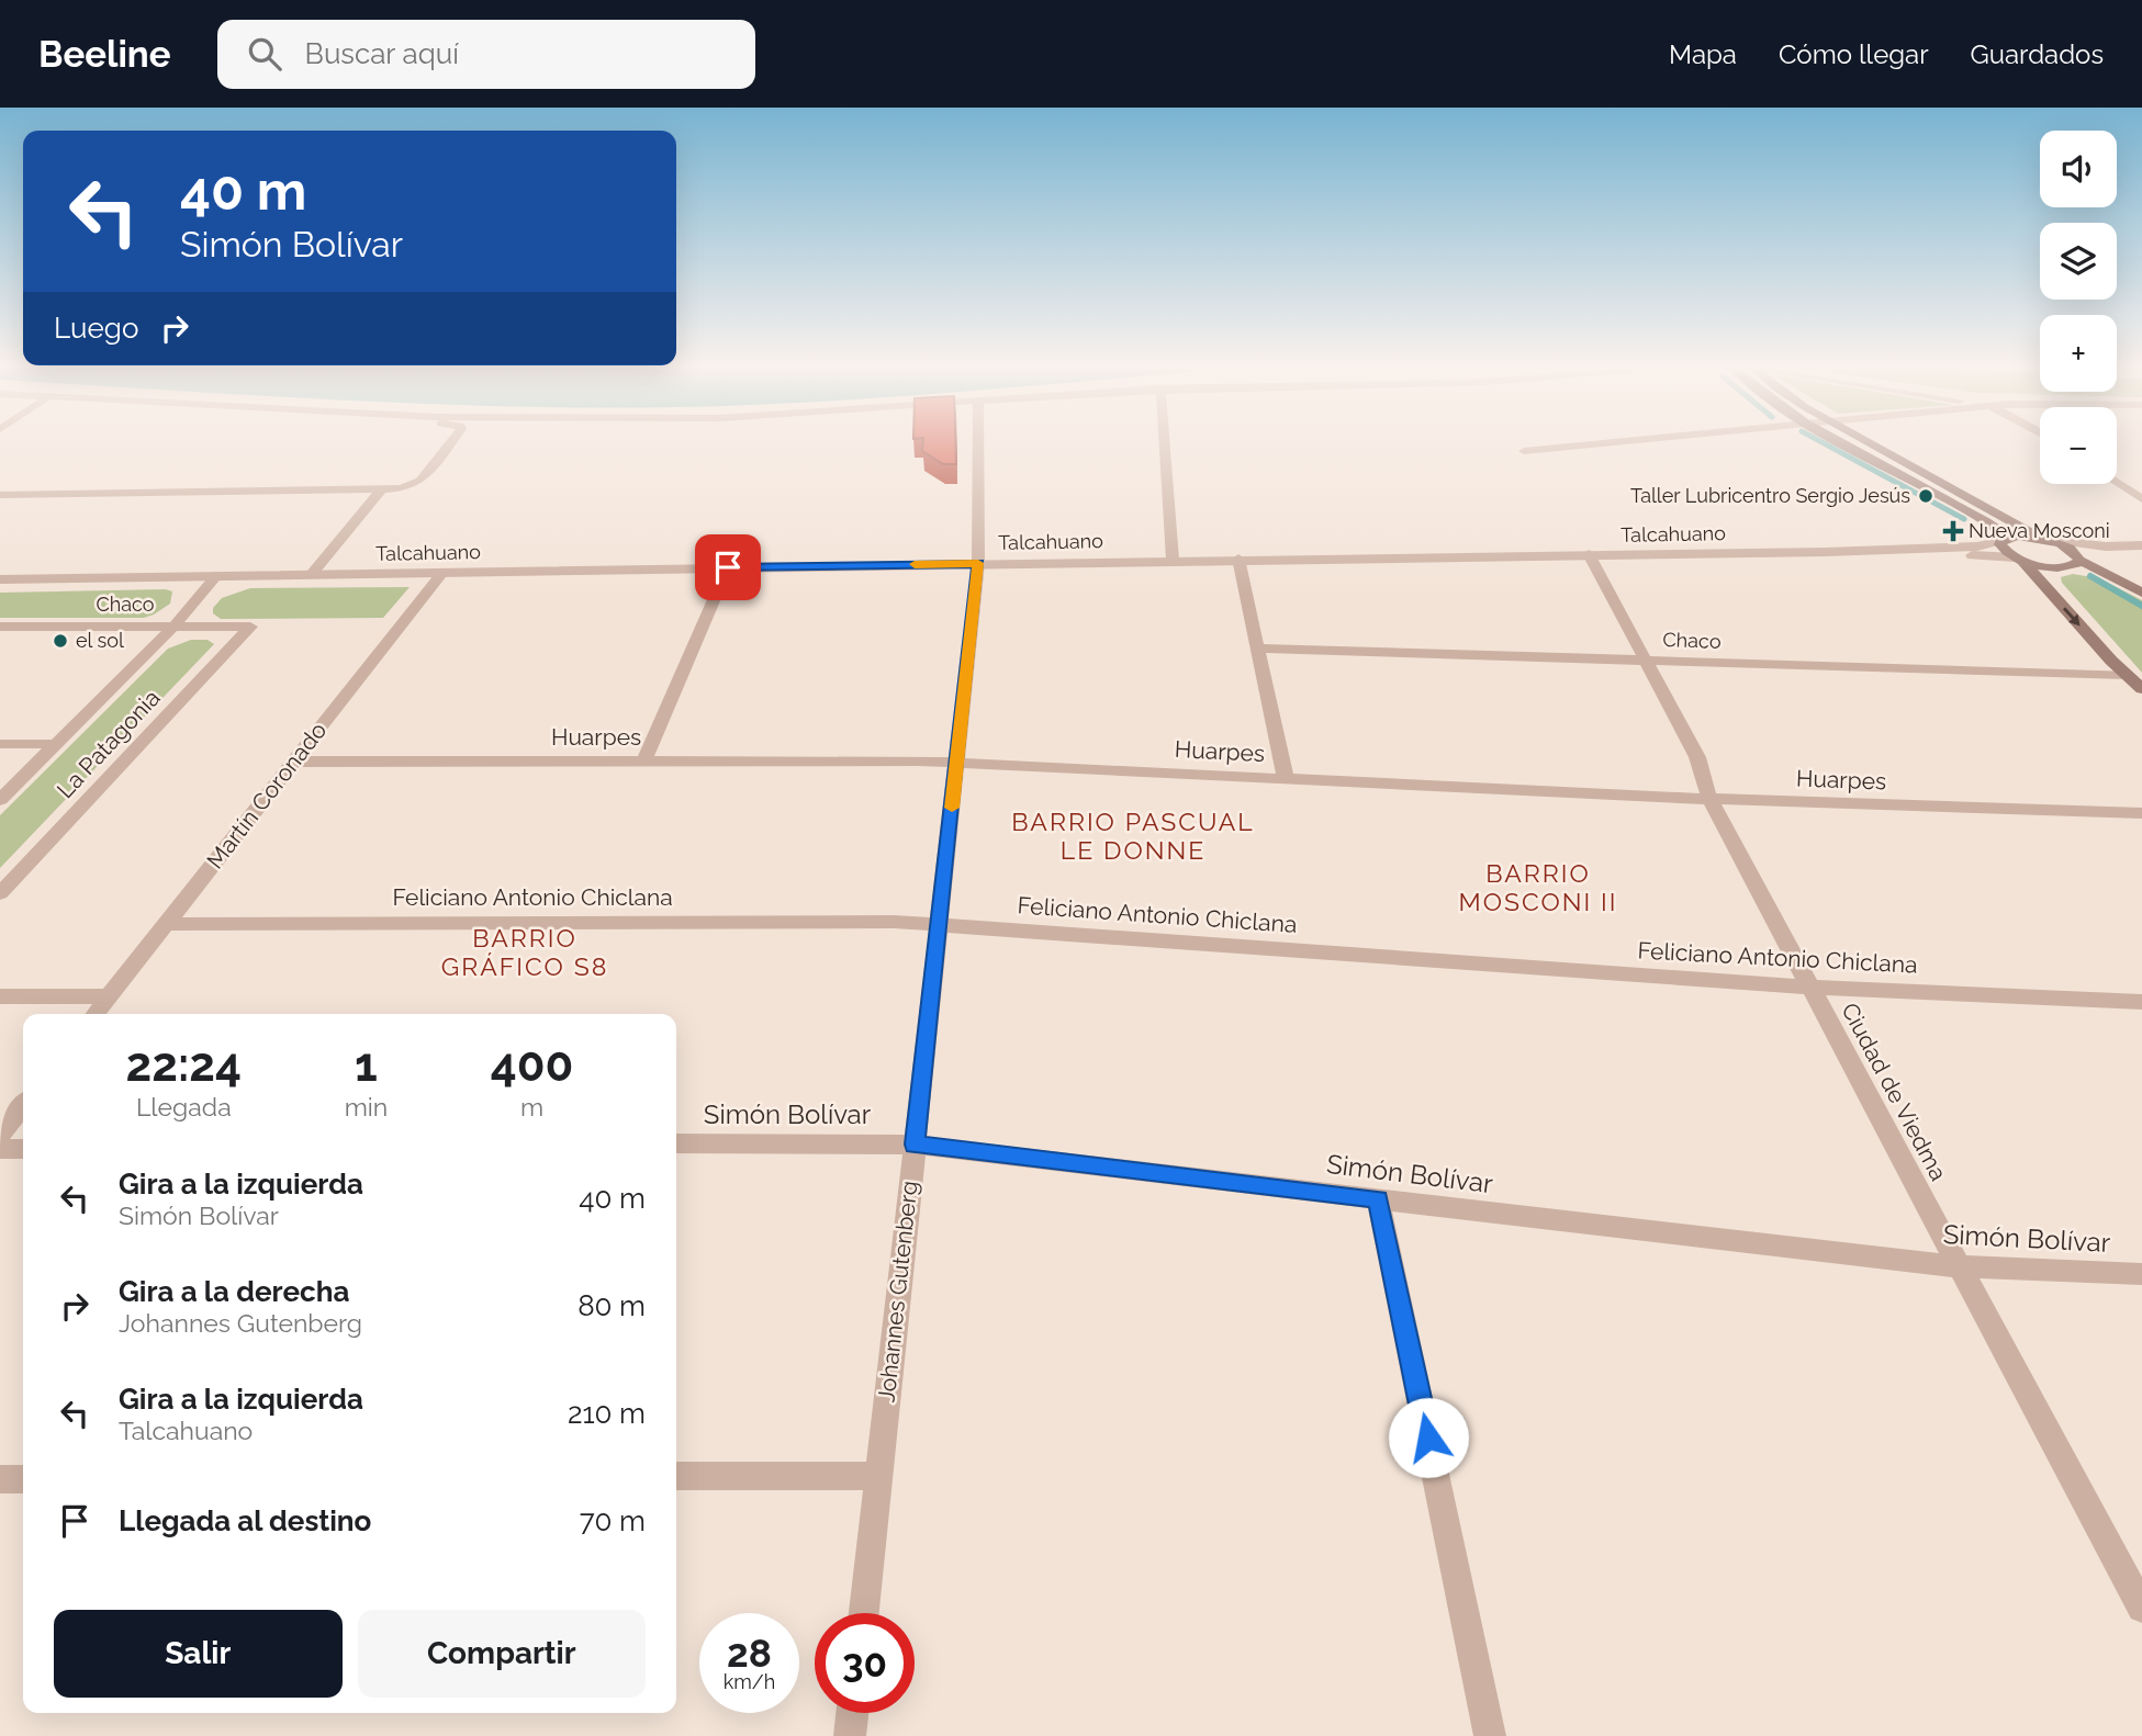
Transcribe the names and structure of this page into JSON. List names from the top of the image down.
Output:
{
  "streets": {
    "street": [
      "Talcahuano",
      "Chaco",
      "Huarpes",
      "La Patagonia",
      "Martín Coronado",
      "Feliciano Antonio Chiclana",
      "Ciudad de Viedma",
      "Simón Bolívar",
      "Johannes Gutenberg"
    ]
  },
  "crossings": [
    ["Talcahuano", "La Patagonia"],
    ["Talcahuano", "Martín Coronado"],
    ["Talcahuano", "Ciudad de Viedma"],
    ["Talcahuano", "Johannes Gutenberg"],
    ["Chaco", "La Patagonia"],
    ["Chaco", "Ciudad de Viedma"],
    ["Huarpes", "Martín Coronado"],
    ["Huarpes", "Ciudad de Viedma"],
    ["Huarpes", "Johannes Gutenberg"],
    ["Martín Coronado", "Feliciano Antonio Chiclana"],
    ["Feliciano Antonio Chiclana", "Ciudad de Viedma"],
    ["Feliciano Antonio Chiclana", "Johannes Gutenberg"],
    ["Ciudad de Viedma", "Simón Bolívar"],
    ["Simón Bolívar", "Johannes Gutenberg"]
  ],
  "districts": ["BARRIO PASCUAL LE DONNE", "BARRIO MOSCONI II", "BARRIO GRÁFICO S8"],
  "places": {
    "other": ["Taller Lubricentro Sergio Jesús", "el sol"],
    "health": ["Nueva Mosconi"]
  },
  "page": {
    "header": "Beeline",
    "search": "Buscar aquí",
    "nav": ["Mapa", "Cómo llegar", "Guardados"],
    "map_buttons": ["+", "−"],
    "turn": ["40 m", "Simón Bolívar"],
    "then": "Luego",
    "eta": [
      "22:24",
      "Llegada",
      "1",
      "min",
      "400",
      "m"
    ],
    "list": [
      {
        "name": "Gira a la izquierda",
        "note": "Simón Bolívar",
        "value": "40 m"
      },
      {
        "name": "Gira a la derecha",
        "note": "Johannes Gutenberg",
        "value": "80 m"
      },
      {
        "name": "Gira a la izquierda",
        "note": "Talcahuano",
        "value": "210 m"
      },
      {
        "name": "Llegada al destino",
        "value": "70 m"
      }
    ],
    "buttons": ["Salir", "Compartir"],
    "speed": "28 km/h",
    "limit": "30"
  }
}
